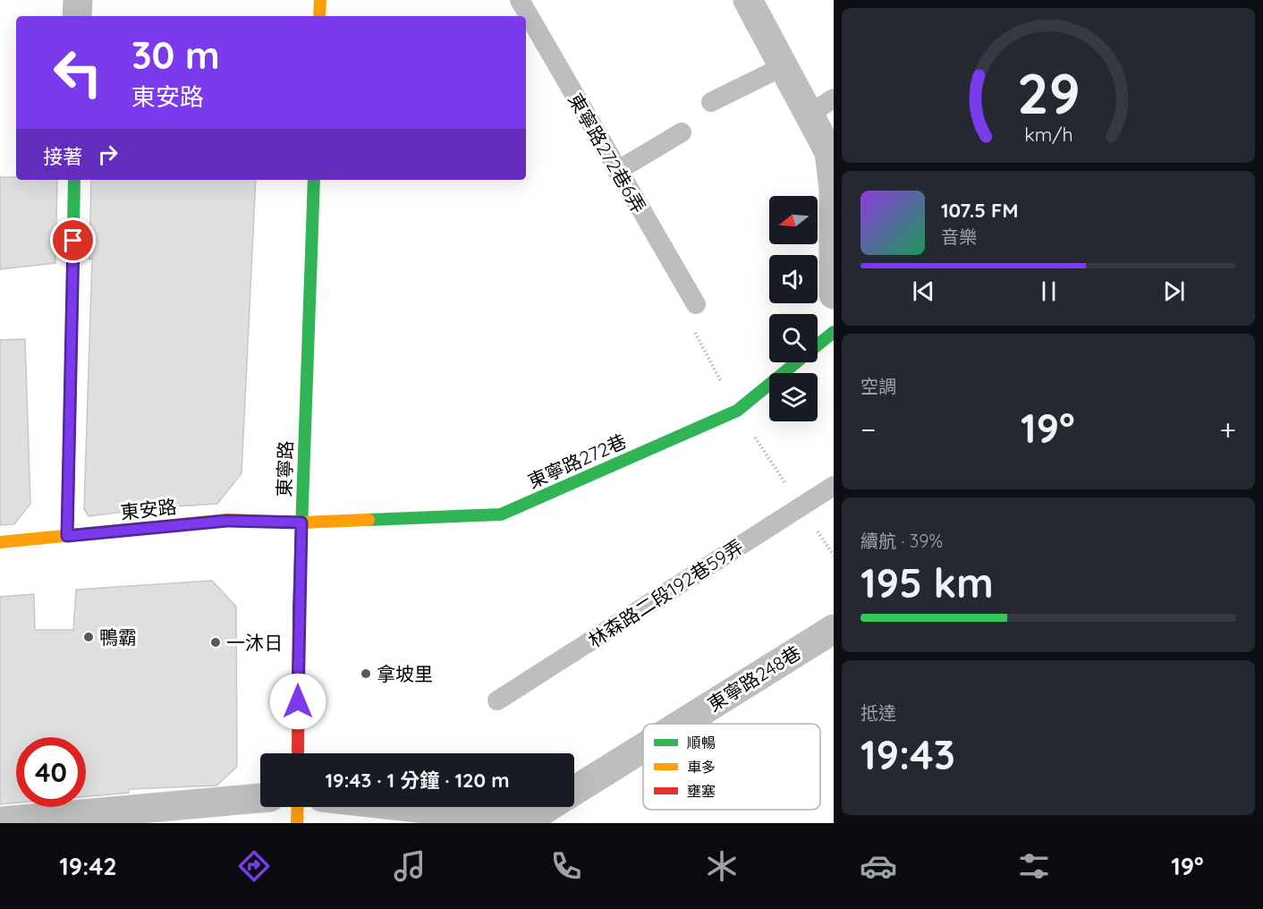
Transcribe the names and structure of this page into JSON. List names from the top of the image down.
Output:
{
  "streets": {
    "street": [
      "東寧路272巷",
      "東寧路",
      "東安路",
      "東寧路248巷"
    ],
    "lane": ["東寧路272巷6弄", "林森路二段192巷59弄"]
  },
  "crossings": [
    ["東寧路272巷", "東寧路"],
    ["東寧路272巷", "東安路"],
    ["東寧路", "東安路"]
  ],
  "places": ["鴨霸", "一沐日", "拿坡里"],
  "legend": ["順暢", "車多", "壅塞"],
  "north": "left",
  "page": {
    "turn": ["30 m", "東安路"],
    "then": "接著",
    "song": ["107.5 FM", "音樂"],
    "tile": [
      "空調",
      ["續航 · 39%", "195 km"],
      ["抵達", "19:43"]
    ],
    "heat": ["−", "19°", "+"],
    "limit": "40",
    "trip": "19:43 · 1 分鐘 · 120 m",
    "tabs": ["19:42", "19°"],
    "gauge": ["29", "km/h"]
  }
}
